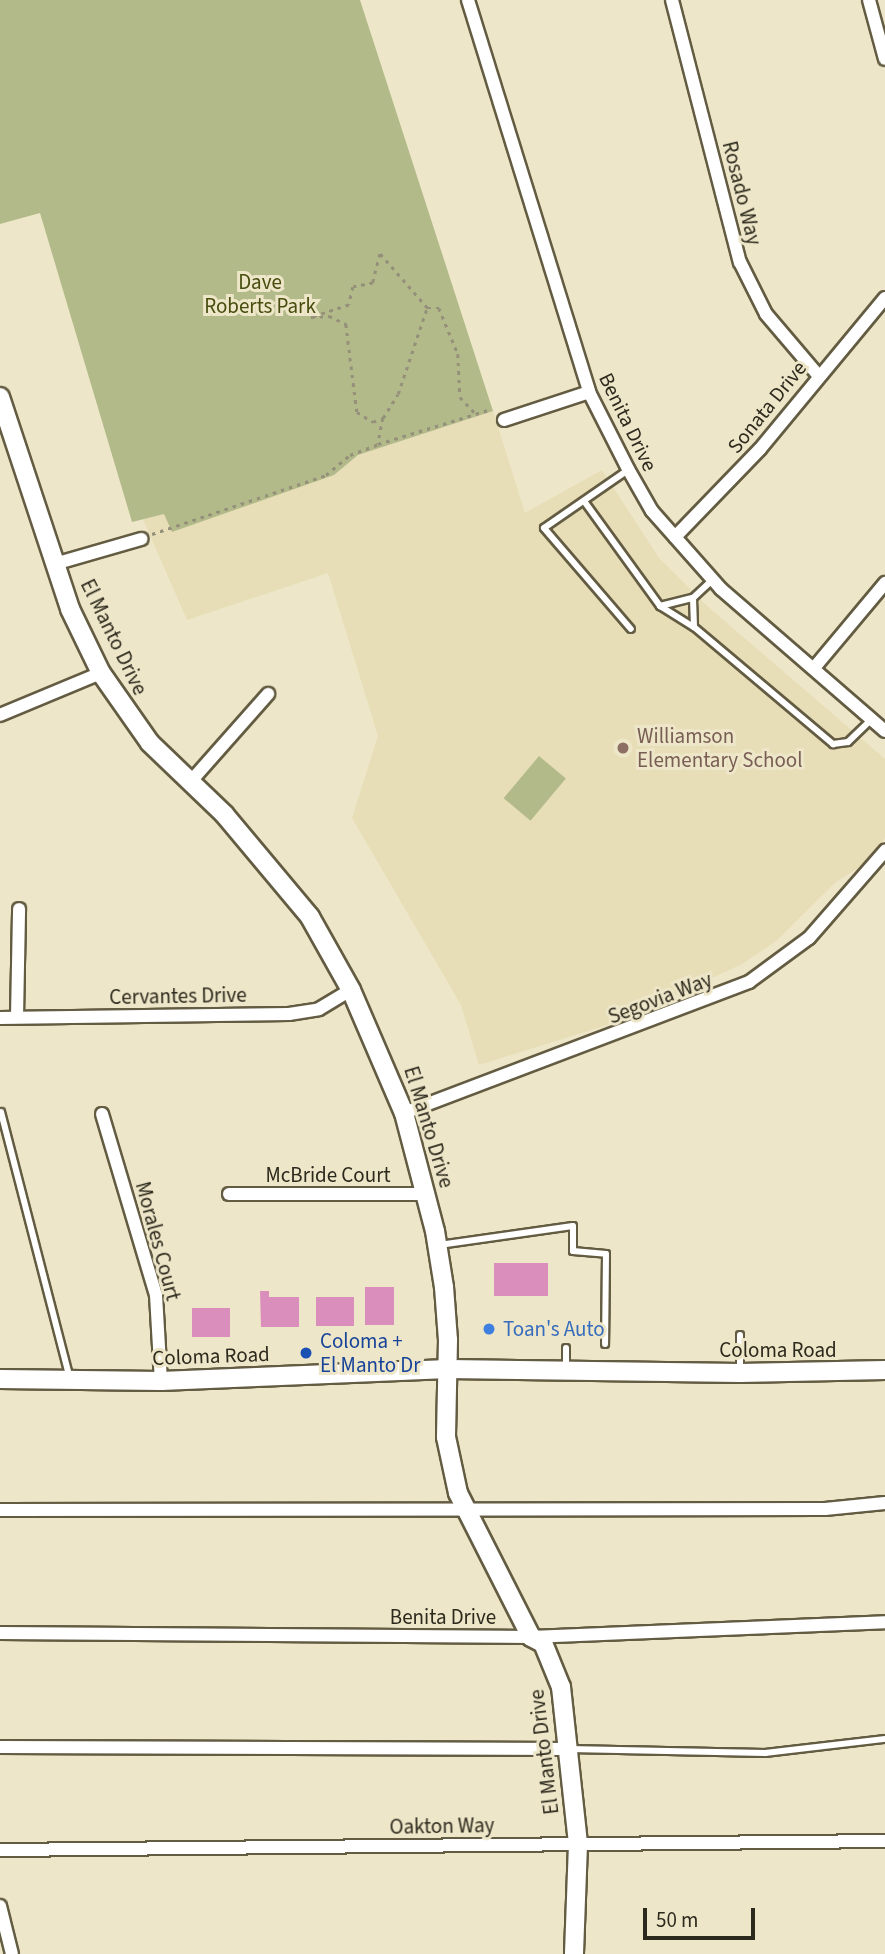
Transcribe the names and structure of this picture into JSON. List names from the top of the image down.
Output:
{
  "streets": {
    "street": [
      "Rosado Way",
      "Sonata Drive",
      "Benita Drive",
      "El Manto Drive",
      "Cervantes Drive",
      "Segovia Way",
      "McBride Court",
      "Morales Court",
      "Coloma Road",
      "Oakton Way"
    ]
  },
  "crossings": [
    ["Rosado Way", "Sonata Drive"],
    ["Sonata Drive", "Benita Drive"],
    ["Benita Drive", "El Manto Drive"],
    ["El Manto Drive", "Cervantes Drive"],
    ["El Manto Drive", "Segovia Way"],
    ["El Manto Drive", "McBride Court"],
    ["El Manto Drive", "Coloma Road"],
    ["El Manto Drive", "Oakton Way"],
    ["Morales Court", "Coloma Road"]
  ],
  "parks": ["Dave Roberts Park"],
  "places": ["Williamson Elementary School", "Toan's Auto", "Coloma + El Manto Dr"],
  "scale_bar": "50 m"
}
